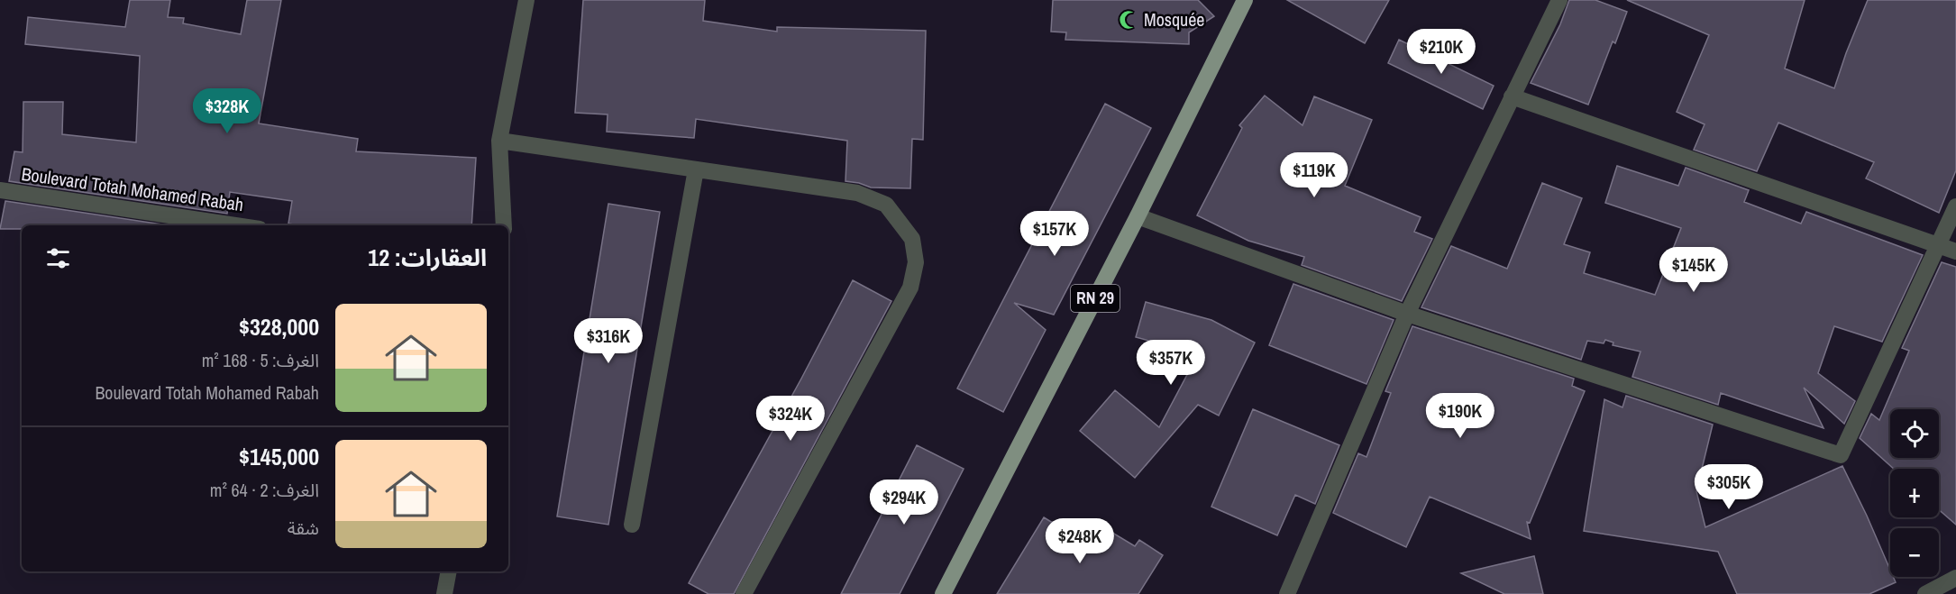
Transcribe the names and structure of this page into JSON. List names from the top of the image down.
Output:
{
  "streets": {
    "main road": ["RN 29"],
    "street": ["Boulevard Totah Mohamed Rabah"]
  },
  "places": {
    "mosque": ["Mosquée"]
  },
  "page": {
    "price": [
      "$210K",
      "$328K",
      "$119K",
      "$157K",
      "$145K",
      "$316K",
      "$357K",
      "$190K",
      "$324K",
      "$305K",
      "$294K",
      "$248K"
    ],
    "heading": "العقارات: 12",
    "list": [
      {
        "name": "$328,000",
        "note": "الغرف: 5 · 168 m² · Boulevard Totah Mohamed Rabah"
      },
      {
        "name": "$145,000",
        "note": "الغرف: 2 · 64 m² · شقة"
      }
    ],
    "map_buttons": ["+", "−"]
  }
}
